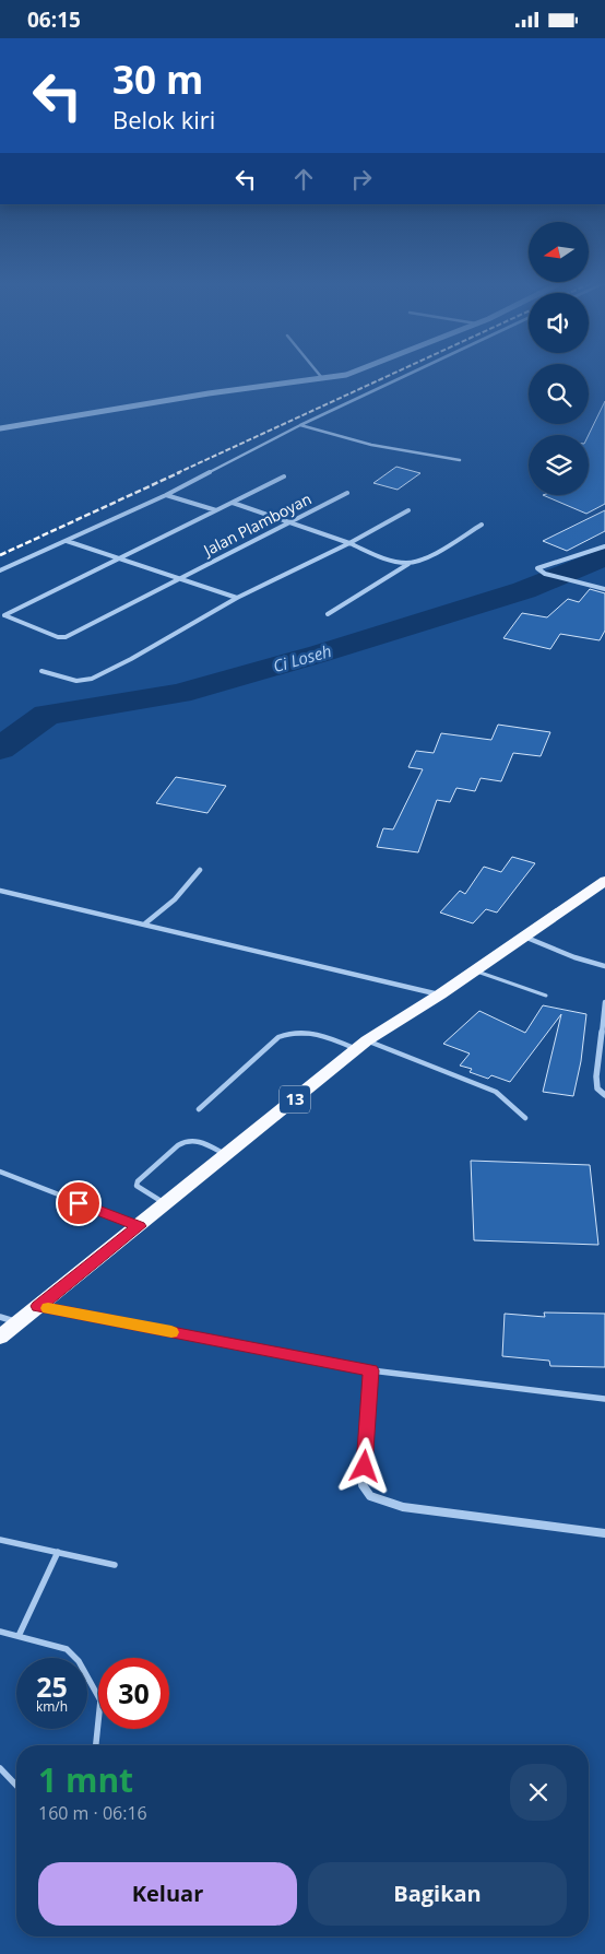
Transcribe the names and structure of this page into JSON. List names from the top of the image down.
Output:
{
  "streets": {
    "highway": ["13"],
    "street": ["Jalan Plamboyan"]
  },
  "water": ["Ci Loseh"],
  "north": "left",
  "page": {
    "status": "06:15",
    "turn": ["30 m", "Belok kiri"],
    "speed": "25 km/h",
    "limit": "30",
    "heading": ["1 mnt", "160 m · 06:16"],
    "buttons": ["Keluar", "Bagikan"]
  }
}
